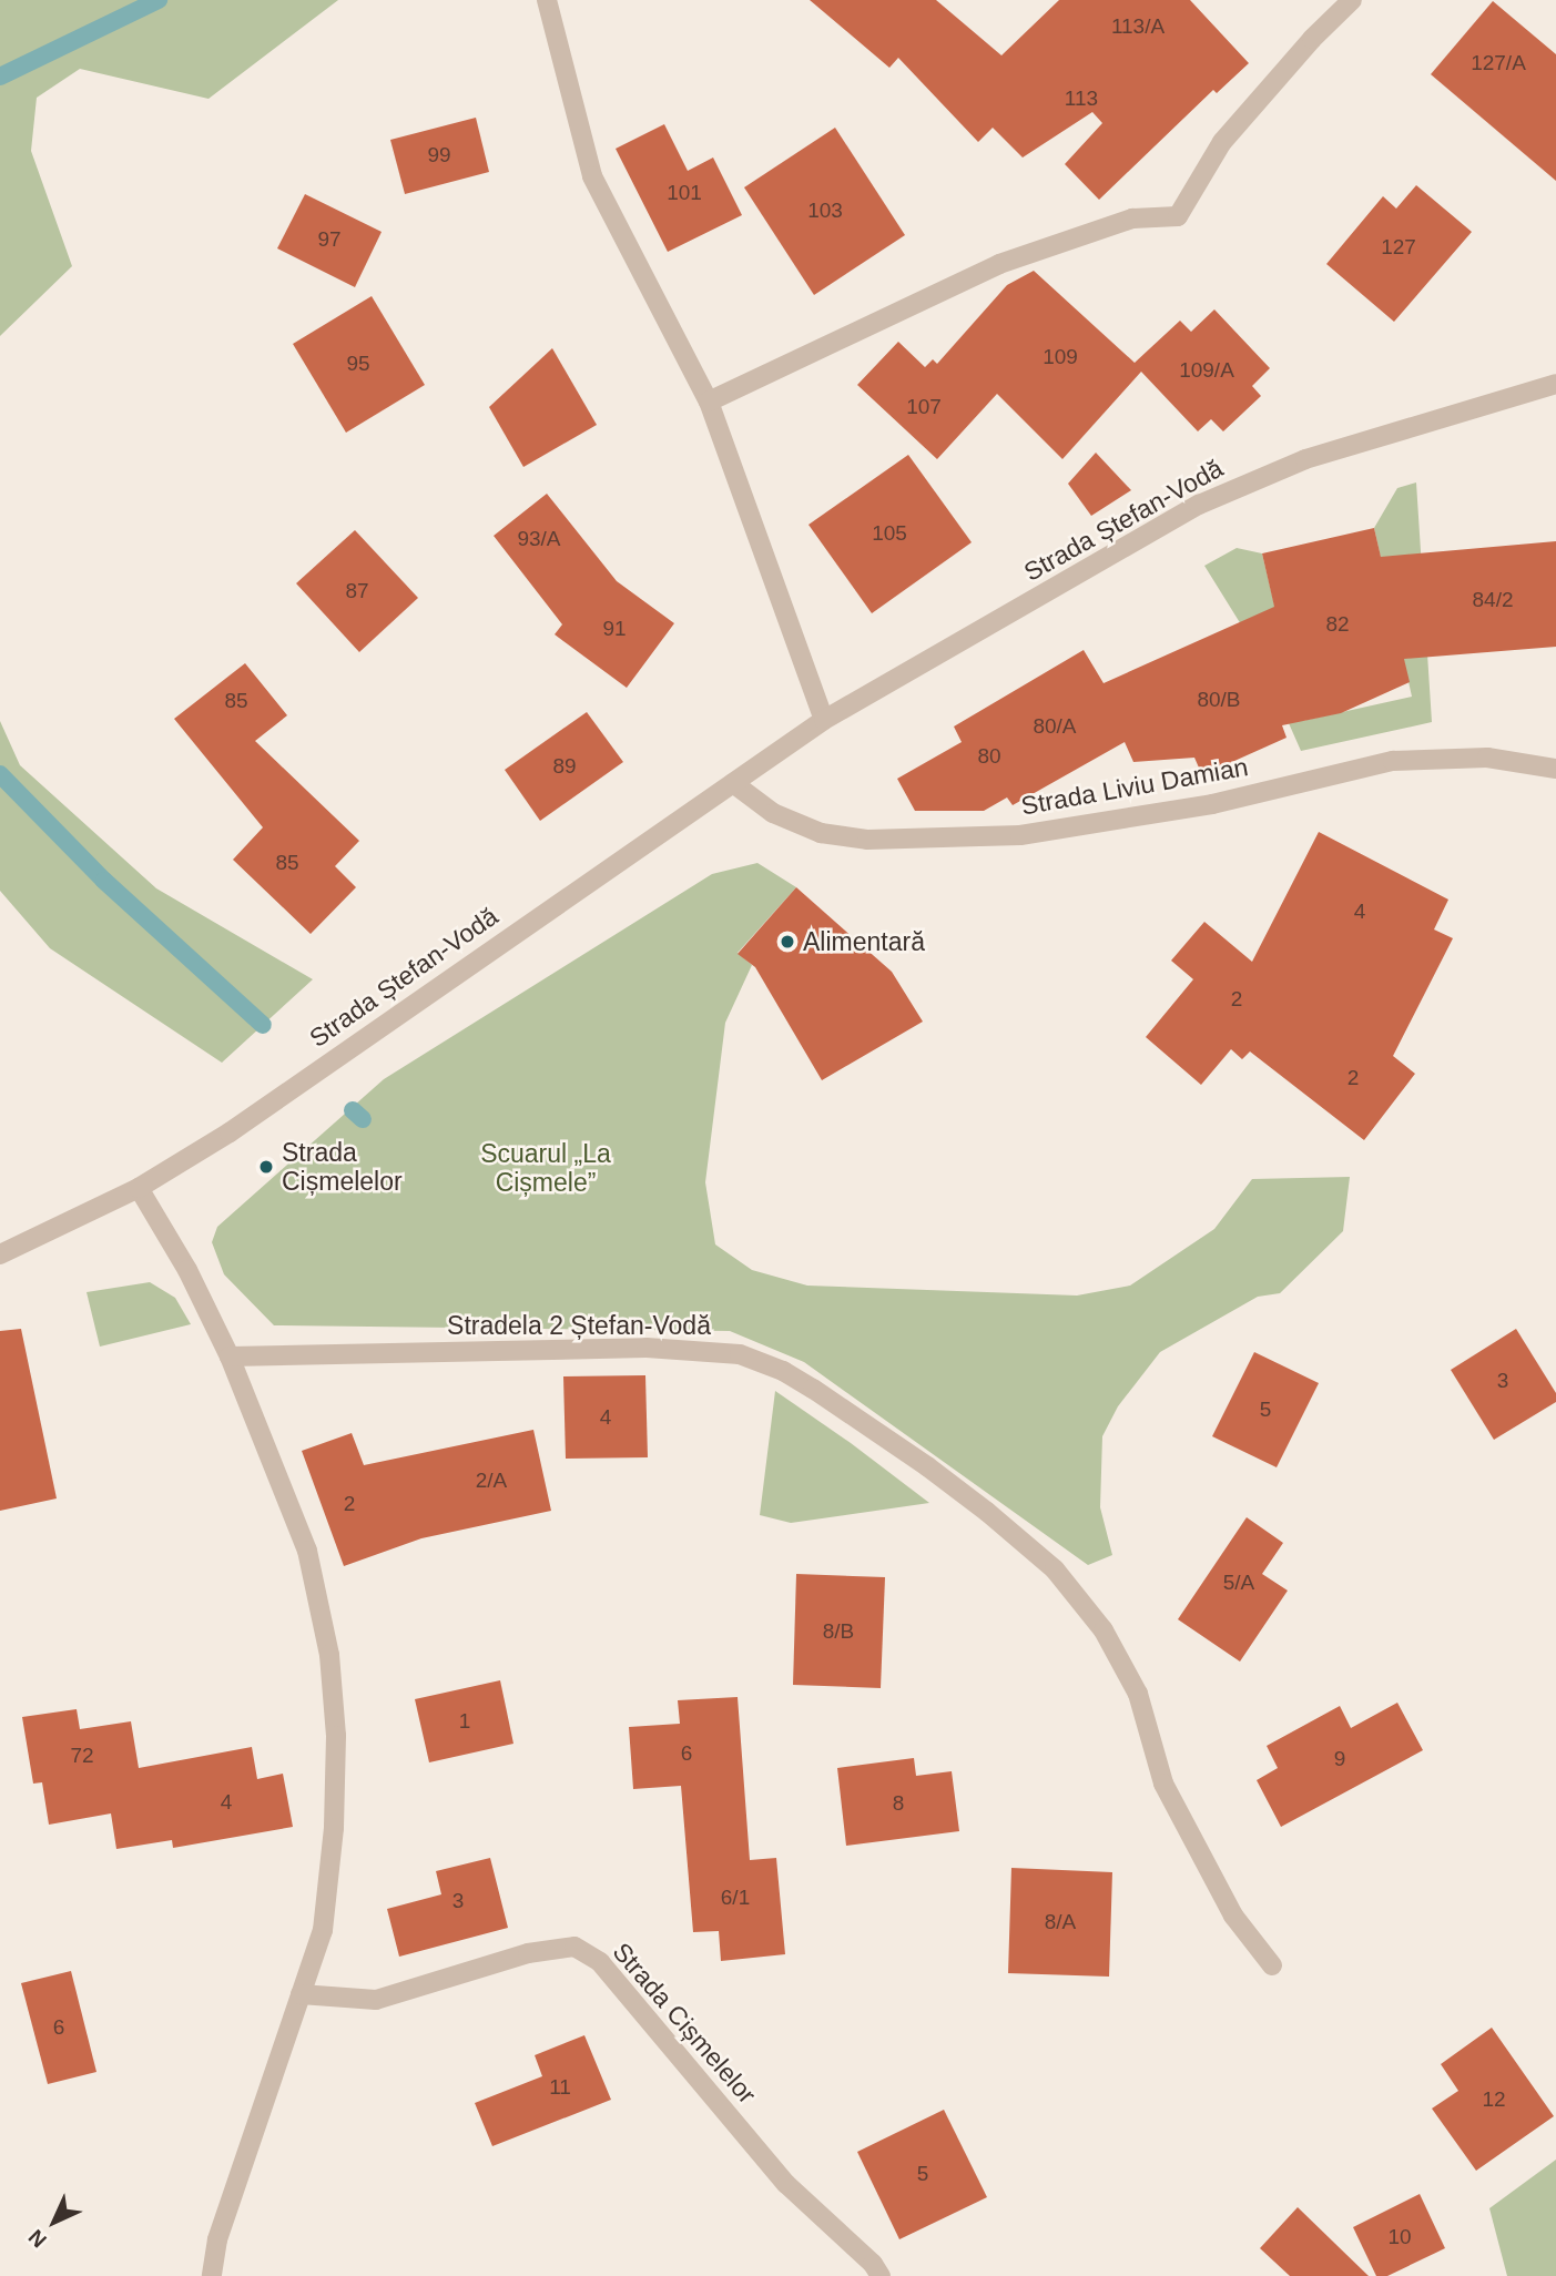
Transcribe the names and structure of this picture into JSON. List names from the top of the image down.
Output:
{
  "streets": {
    "street": [
      "Strada Ștefan-Vodă",
      "Strada Liviu Damian",
      "Stradela 2 Ștefan-Vodă",
      "Strada Cișmelelor"
    ]
  },
  "crossings": [
    ["Strada Ștefan-Vodă", "Strada Liviu Damian"]
  ],
  "parks": ["Scuarul „La Cișmele”"],
  "places": ["Alimentară", "Strada Cișmelelor"],
  "house_numbers": [
    "113/A",
    "127/A",
    "113",
    "99",
    "101",
    "103",
    "97",
    "127",
    "109",
    "95",
    "109/A",
    "107",
    "105",
    "93/A",
    "87",
    "84/2",
    "82",
    "91",
    "80/B",
    "85",
    "80/A",
    "80",
    "89",
    "85",
    "4",
    "2",
    "2",
    "3",
    "5",
    "4",
    "2/A",
    "2",
    "5/A",
    "8/B",
    "1",
    "6",
    "72",
    "9",
    "4",
    "8",
    "6/1",
    "3",
    "8/A",
    "6",
    "11",
    "12",
    "5",
    "10"
  ],
  "north": "bottom left"
}
